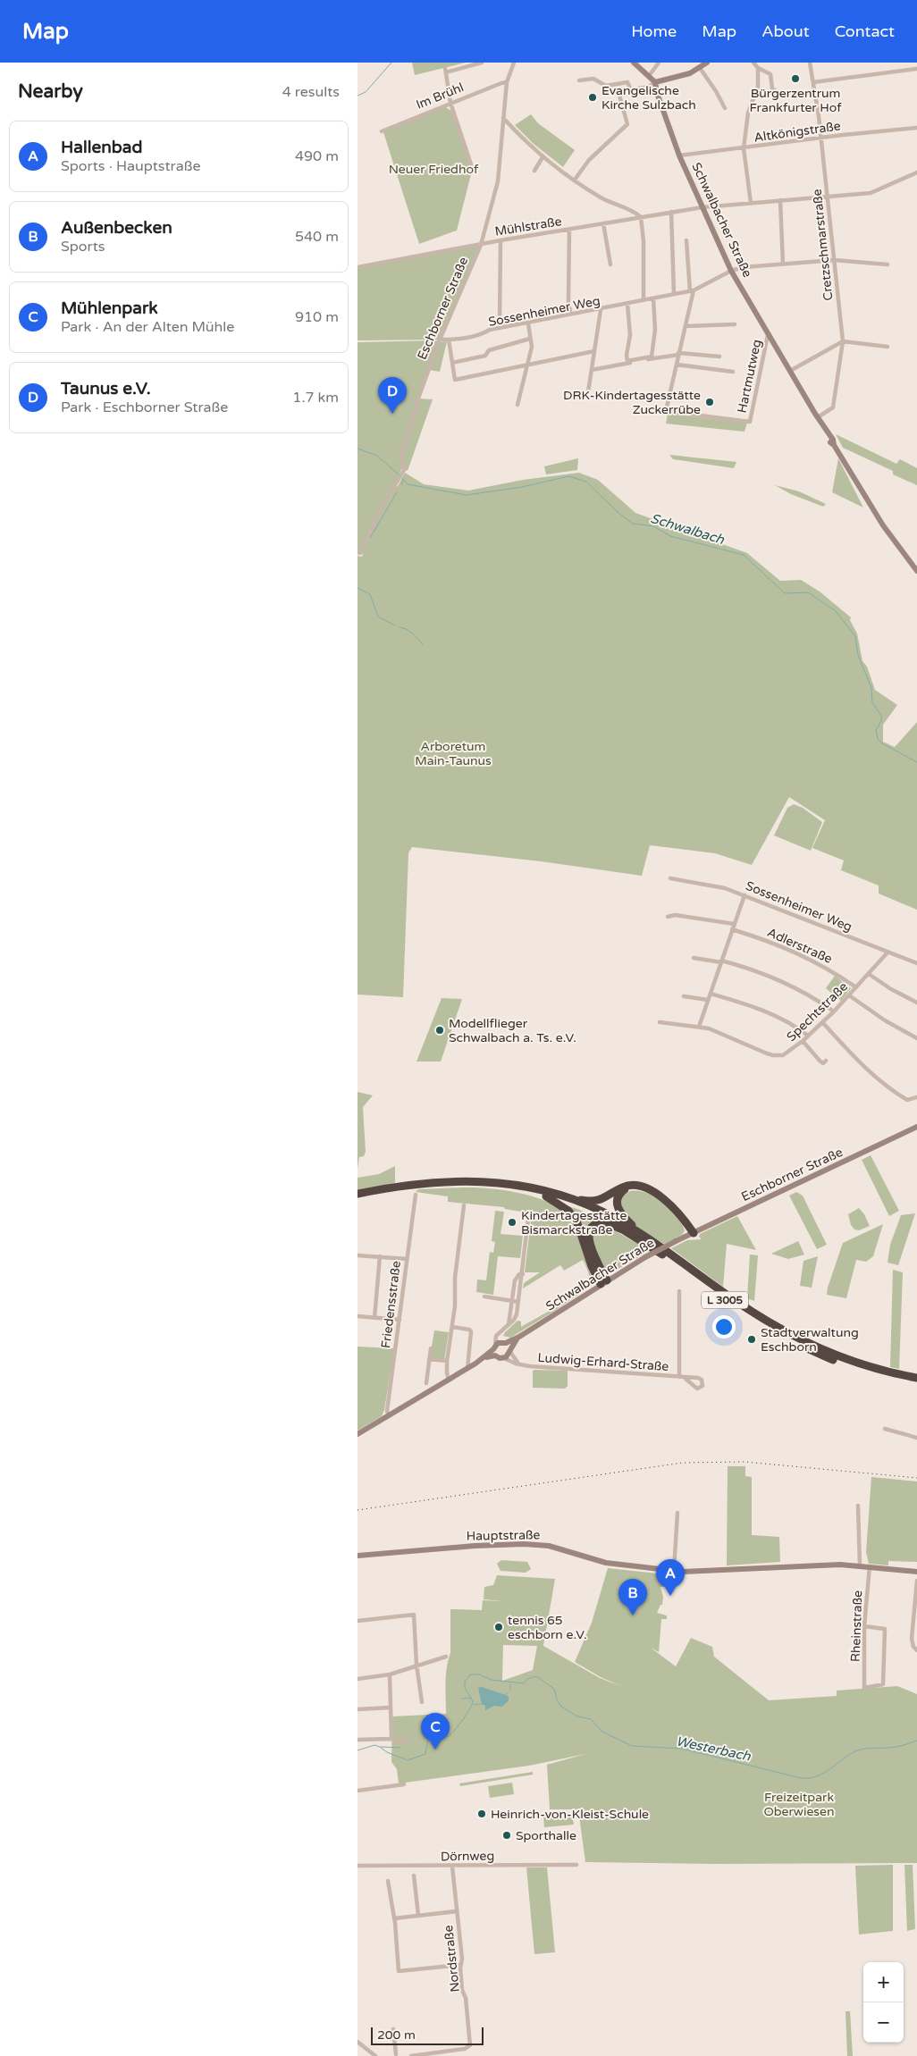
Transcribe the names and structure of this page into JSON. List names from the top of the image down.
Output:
{
  "streets": {
    "highway": ["L 3005"],
    "street": [
      "Im Brühl",
      "Altkönigstraße",
      "Schwalbacher Straße",
      "Mühlstraße",
      "Cretzschmarstraße",
      "Eschborner Straße",
      "Sossenheimer Weg",
      "Hartmutweg",
      "Adlerstraße",
      "Spechtstraße",
      "Friedensstraße",
      "Ludwig-Erhard-Straße",
      "Hauptstraße",
      "Rheinstraße",
      "Dörnweg",
      "Nordstraße"
    ]
  },
  "crossings": [
    ["Im Brühl", "Eschborner Straße"],
    ["Altkönigstraße", "Schwalbacher Straße"],
    ["Altkönigstraße", "Cretzschmarstraße"],
    ["Schwalbacher Straße", "Mühlstraße"],
    ["Schwalbacher Straße", "Cretzschmarstraße"],
    ["Schwalbacher Straße", "Eschborner Straße"],
    ["Schwalbacher Straße", "Sossenheimer Weg"],
    ["Schwalbacher Straße", "Hartmutweg"],
    ["Schwalbacher Straße", "Friedensstraße"],
    ["Schwalbacher Straße", "Ludwig-Erhard-Straße"],
    ["Mühlstraße", "Cretzschmarstraße"],
    ["Mühlstraße", "Eschborner Straße"],
    ["Cretzschmarstraße", "Sossenheimer Weg"],
    ["Eschborner Straße", "Sossenheimer Weg"],
    ["Sossenheimer Weg", "Spechtstraße"],
    ["Adlerstraße", "Spechtstraße"],
    ["Hauptstraße", "Rheinstraße"],
    ["Dörnweg", "Nordstraße"]
  ],
  "water": ["Schwalbach", "Westerbach"],
  "parks": ["Neuer Friedhof", "Arboretum Main-Taunus", "Freizeitpark Oberwiesen"],
  "places": [
    "Bürgerzentrum Frankfurter Hof",
    "Evangelische Kirche Sulzbach",
    "DRK-Kindertagesstätte Zuckerrübe",
    "Modellflieger Schwalbach a. Ts. e.V.",
    "Kindertagesstätte Bismarckstraße",
    "Stadtverwaltung Eschborn",
    "tennis 65 eschborn e.V.",
    "Heinrich-von-Kleist-Schule",
    "Sporthalle"
  ],
  "scale_bar": "200 m",
  "page": {
    "header": "Map",
    "nav": [
      "Home",
      "Map",
      "About",
      "Contact"
    ],
    "heading": ["Nearby", "4 results"],
    "list": [
      {
        "mark": "A",
        "name": "Hallenbad",
        "note": "Sports · Hauptstraße",
        "value": "490 m"
      },
      {
        "mark": "B",
        "name": "Außenbecken",
        "note": "Sports",
        "value": "540 m"
      },
      {
        "mark": "C",
        "name": "Mühlenpark",
        "note": "Park · An der Alten Mühle",
        "value": "910 m"
      },
      {
        "mark": "D",
        "name": "Taunus e.V.",
        "note": "Park · Eschborner Straße",
        "value": "1.7 km"
      }
    ],
    "pins": [
      "D",
      "A",
      "B",
      "C"
    ],
    "map_buttons": ["+", "−"],
    "scale": "200 m"
  }
}
